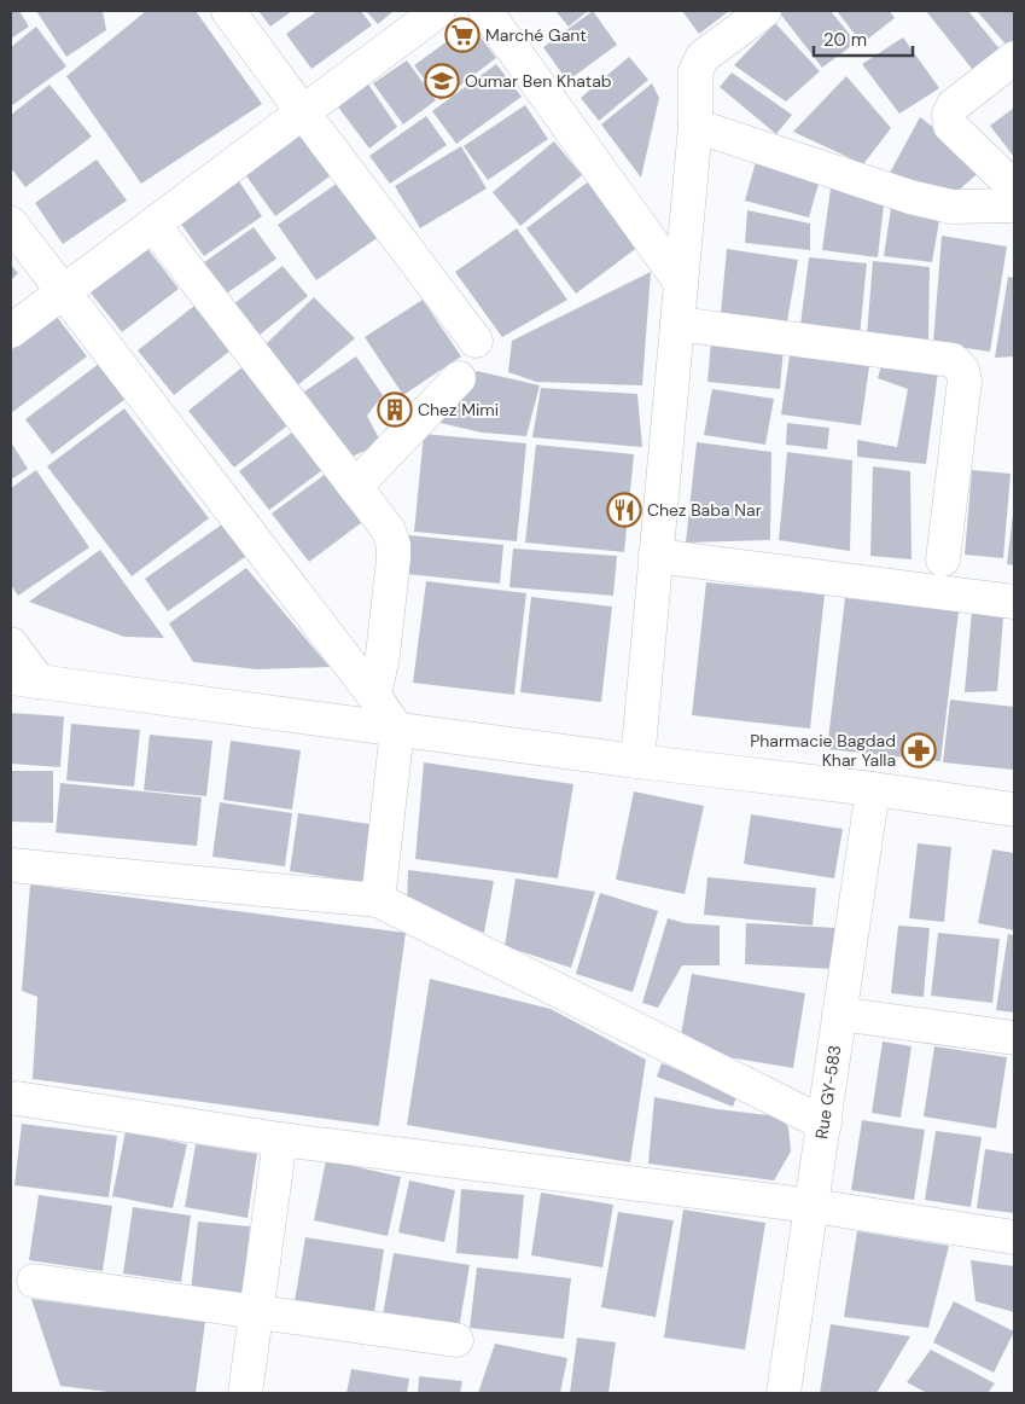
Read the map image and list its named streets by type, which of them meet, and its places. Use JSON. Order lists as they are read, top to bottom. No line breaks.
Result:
{"streets":{"street":["Rue GY-583"]},"places":{"supermarket":["Marché Gant"],"school or university":["Oumar Ben Khatab"],"building":["Chez Mimi"],"restaurant":["Chez Baba Nar"],"pharmacy":["Pharmacie Bagdad Khar Yalla"]},"scale_bar":"20 m"}
